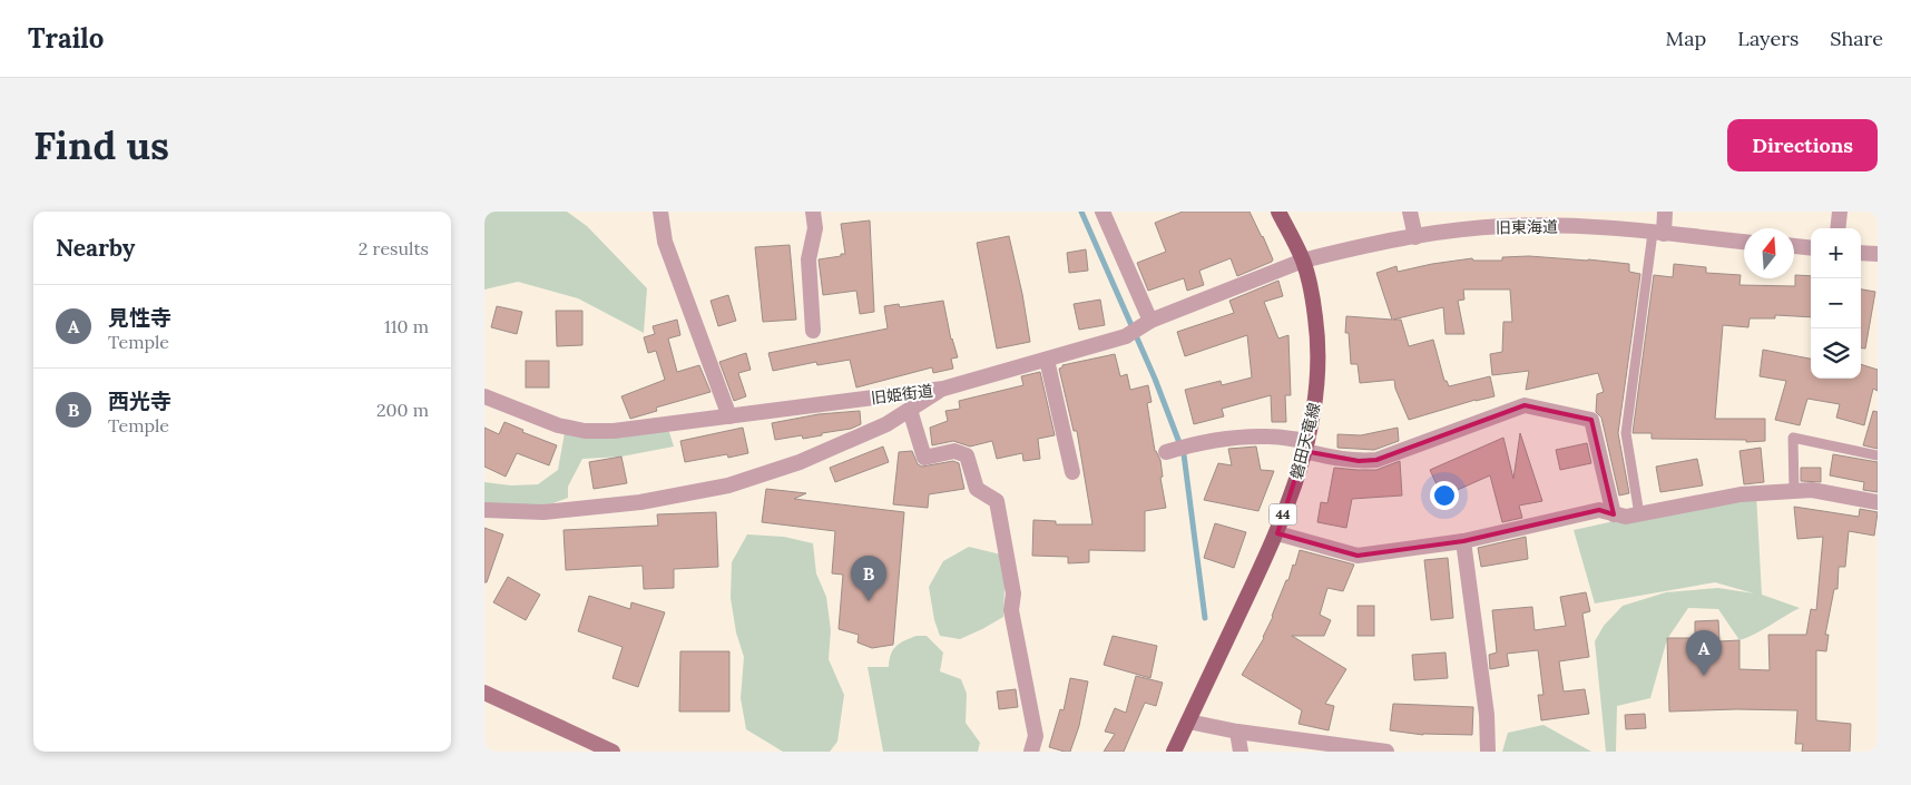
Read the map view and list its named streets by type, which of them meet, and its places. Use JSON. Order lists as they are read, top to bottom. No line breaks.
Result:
{"streets":{"main road":["磐田天竜線","44"],"street":["旧東海道","旧姫街道"]},"crossings":[["旧東海道","旧姫街道"],["旧東海道","磐田天竜線"],["旧姫街道","磐田天竜線"]],"north":"top","page":{"header":"Trailo","nav":["Map","Layers","Share"],"buttons":"Directions","title":"Find us","heading":["Nearby","2 results"],"map_buttons":["+","−"],"list":[{"mark":"A","name":"見性寺","note":"Temple","value":"110 m"},{"mark":"B","name":"西光寺","note":"Temple","value":"200 m"}],"pins":["B","A"]}}
